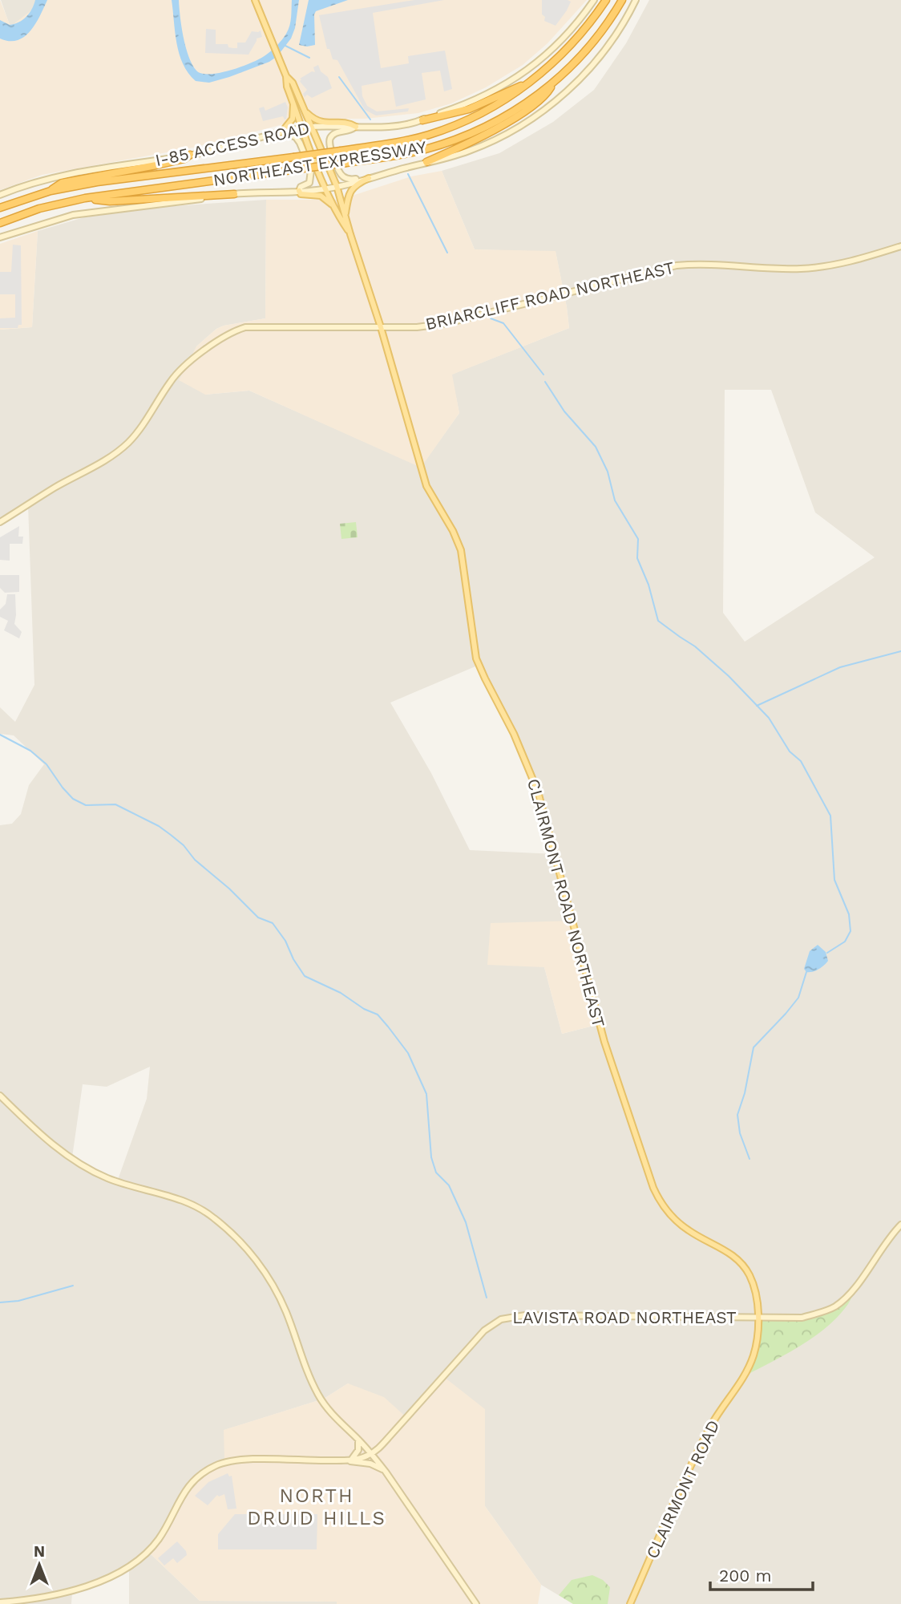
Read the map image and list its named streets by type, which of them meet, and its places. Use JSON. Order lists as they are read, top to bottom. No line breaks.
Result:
{"streets":{"highway":["NORTHEAST EXPRESSWAY"],"main road":["I-85 ACCESS ROAD","BRIARCLIFF ROAD NORTHEAST","CLAIRMONT ROAD NORTHEAST","LAVISTA ROAD NORTHEAST","CLAIRMONT ROAD"]},"crossings":[["I-85 ACCESS ROAD","CLAIRMONT ROAD NORTHEAST"],["BRIARCLIFF ROAD NORTHEAST","CLAIRMONT ROAD NORTHEAST"],["CLAIRMONT ROAD NORTHEAST","LAVISTA ROAD NORTHEAST"],["CLAIRMONT ROAD NORTHEAST","CLAIRMONT ROAD"]],"districts":["NORTH DRUID HILLS"],"scale_bar":"200 m","north":"top"}
